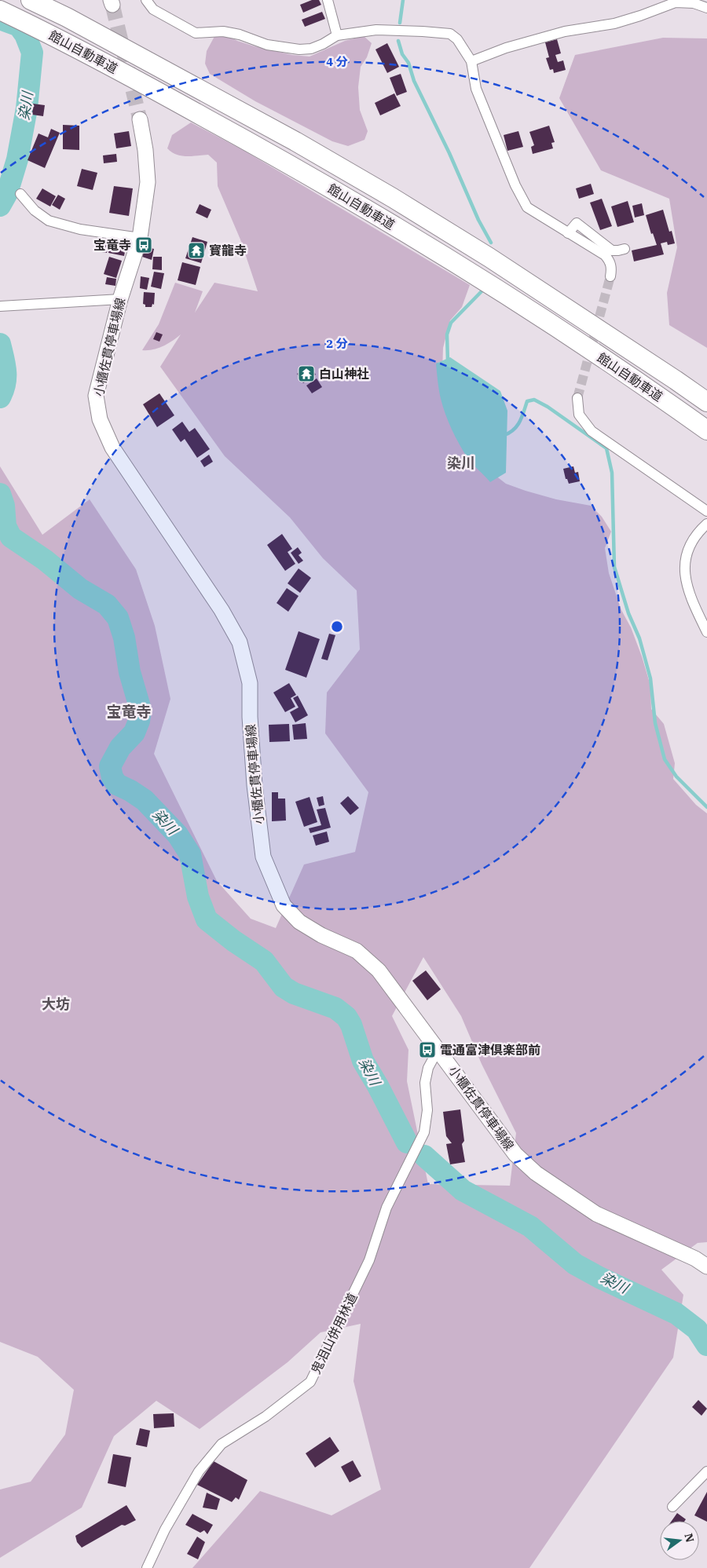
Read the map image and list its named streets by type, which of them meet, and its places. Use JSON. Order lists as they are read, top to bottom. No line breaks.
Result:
{"streets":{"highway":["館山自動車道"],"main road":["小櫃佐貫停車場線"],"street":["鬼泪山併用林道"]},"crossings":[["小櫃佐貫停車場線","鬼泪山併用林道"]],"districts":["染川","宝竜寺","大坊"],"water":["染川"],"places":{"bus stop":["宝竜寺","電通富津倶楽部前"],"temple":["寳龍寺","白山神社"]},"north":"right","rings":["4 分","2 分"]}
